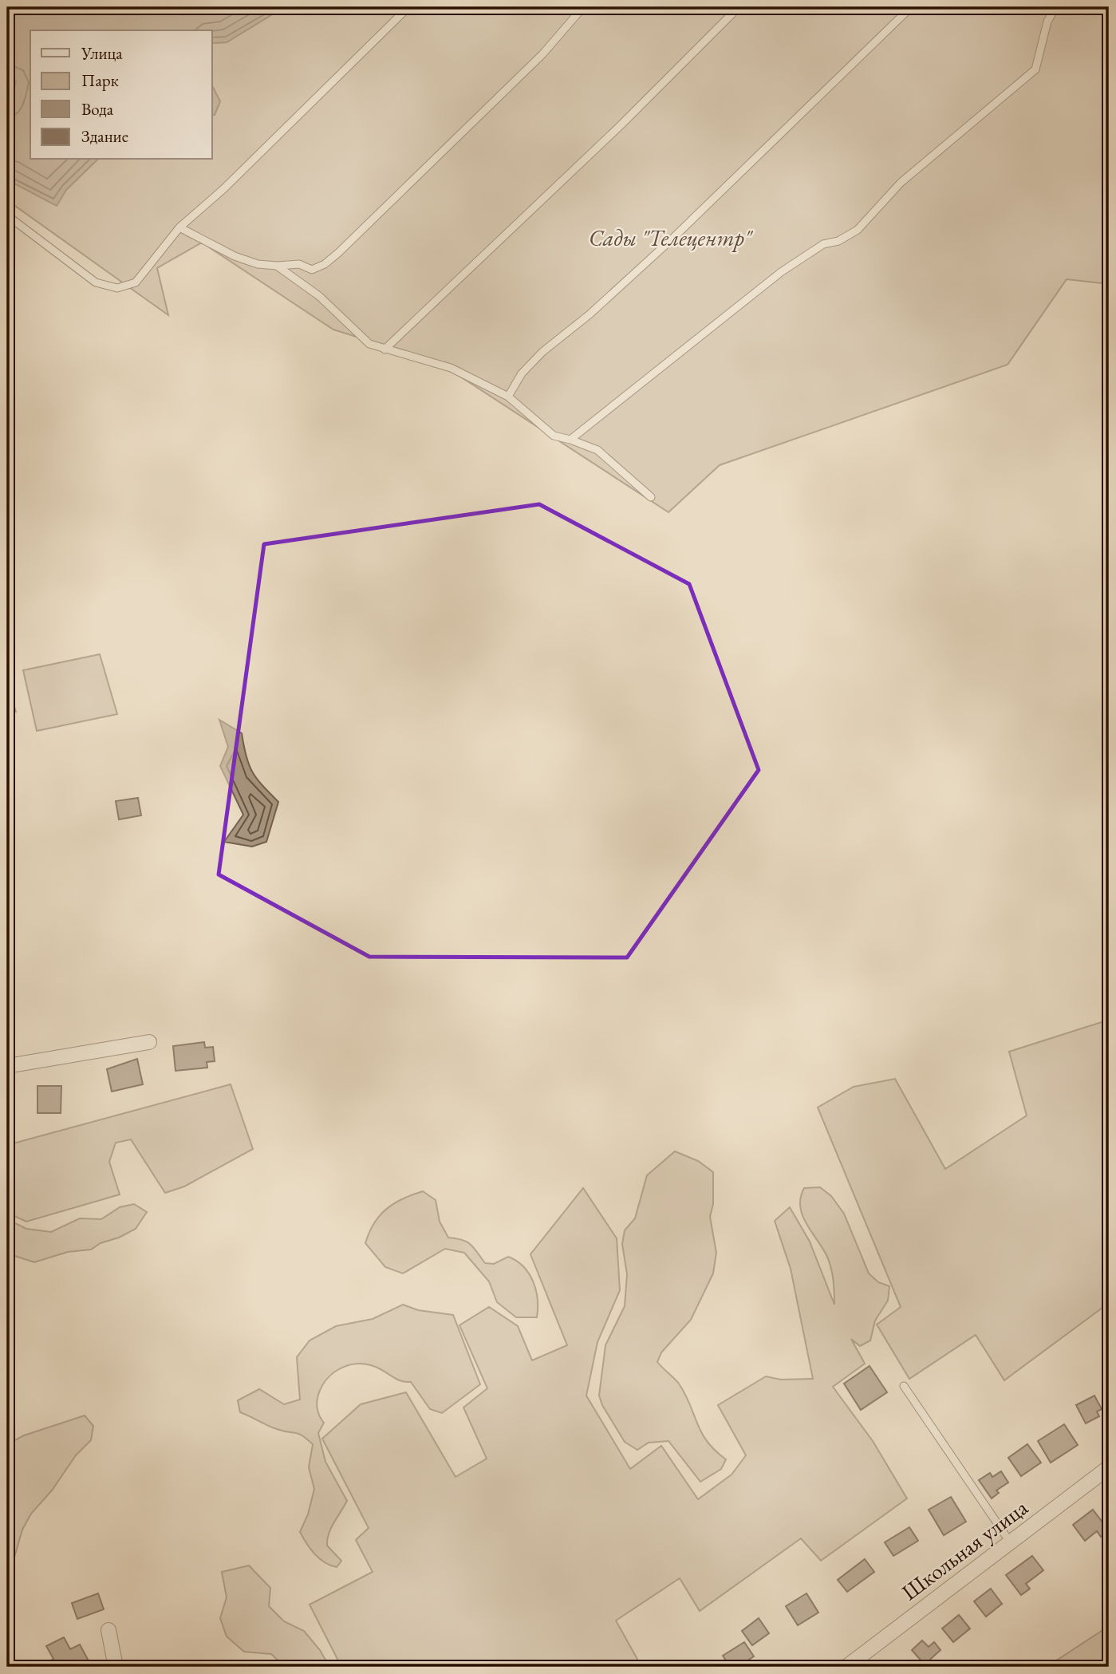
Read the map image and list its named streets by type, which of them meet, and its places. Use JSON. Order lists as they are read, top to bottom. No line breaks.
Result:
{"streets":{"street":["Школьная улица"]},"parks":["Сады \"Телецентр\""],"legend":["Улица","Парк","Вода","Здание"]}
